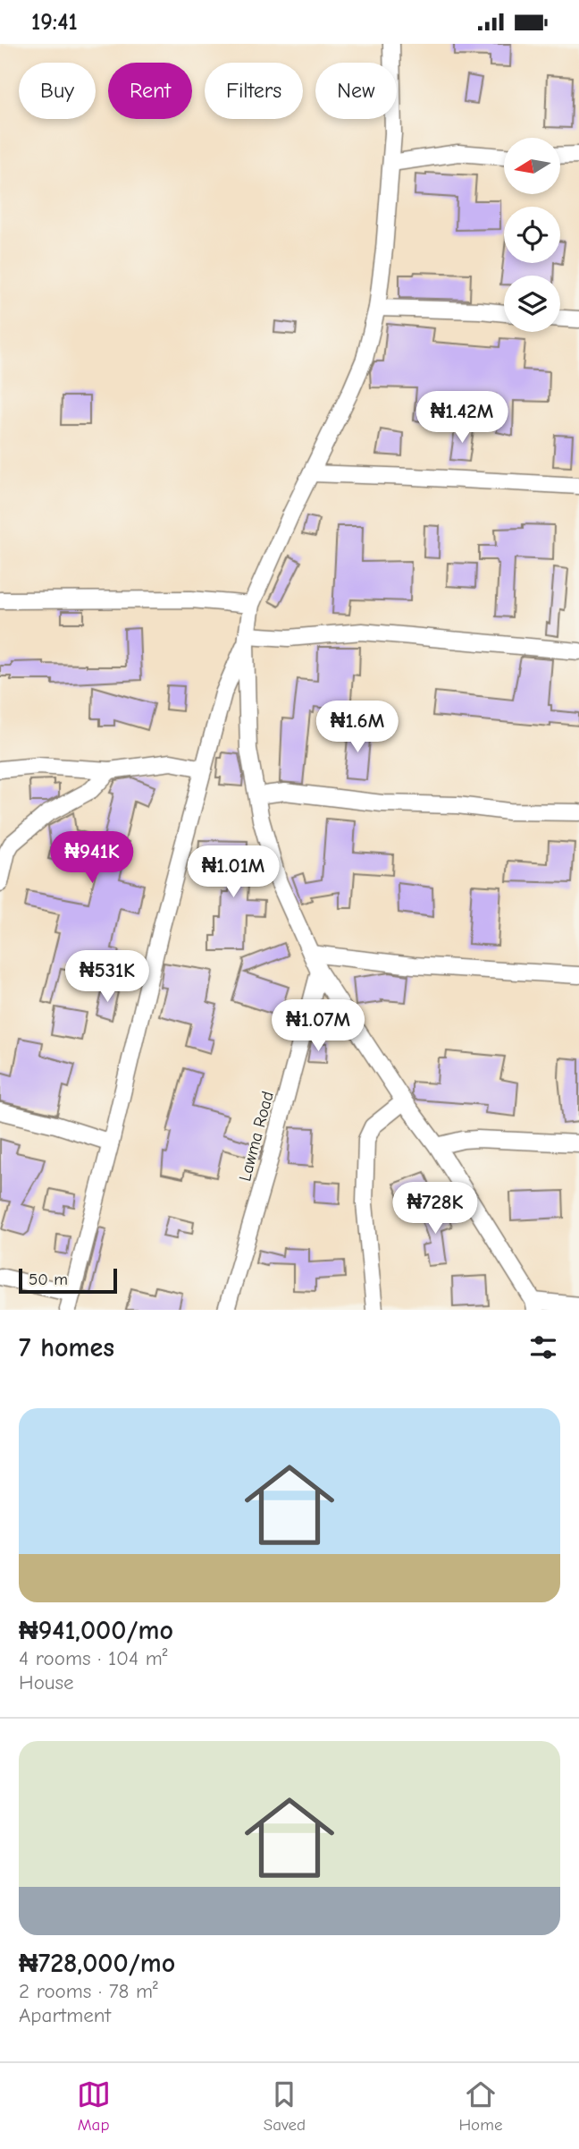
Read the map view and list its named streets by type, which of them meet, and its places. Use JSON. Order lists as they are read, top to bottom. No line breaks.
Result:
{"streets":{"street":["Lawma Road"]},"scale_bar":"50 m","north":"left","page":{"status":"19:41","chip":["Buy","Rent","Filters","New"],"price":["₦1.42M","₦1.6M","₦941K","₦1.01M","₦531K","₦1.07M","₦728K"],"scale":"50 m","heading":"7 homes","list":[{"name":"₦941,000/mo","note":"4 rooms · 104 m² · House"},{"name":"₦728,000/mo","note":"2 rooms · 78 m² · Apartment"}],"tabs":["Map","Saved","Home"]}}
